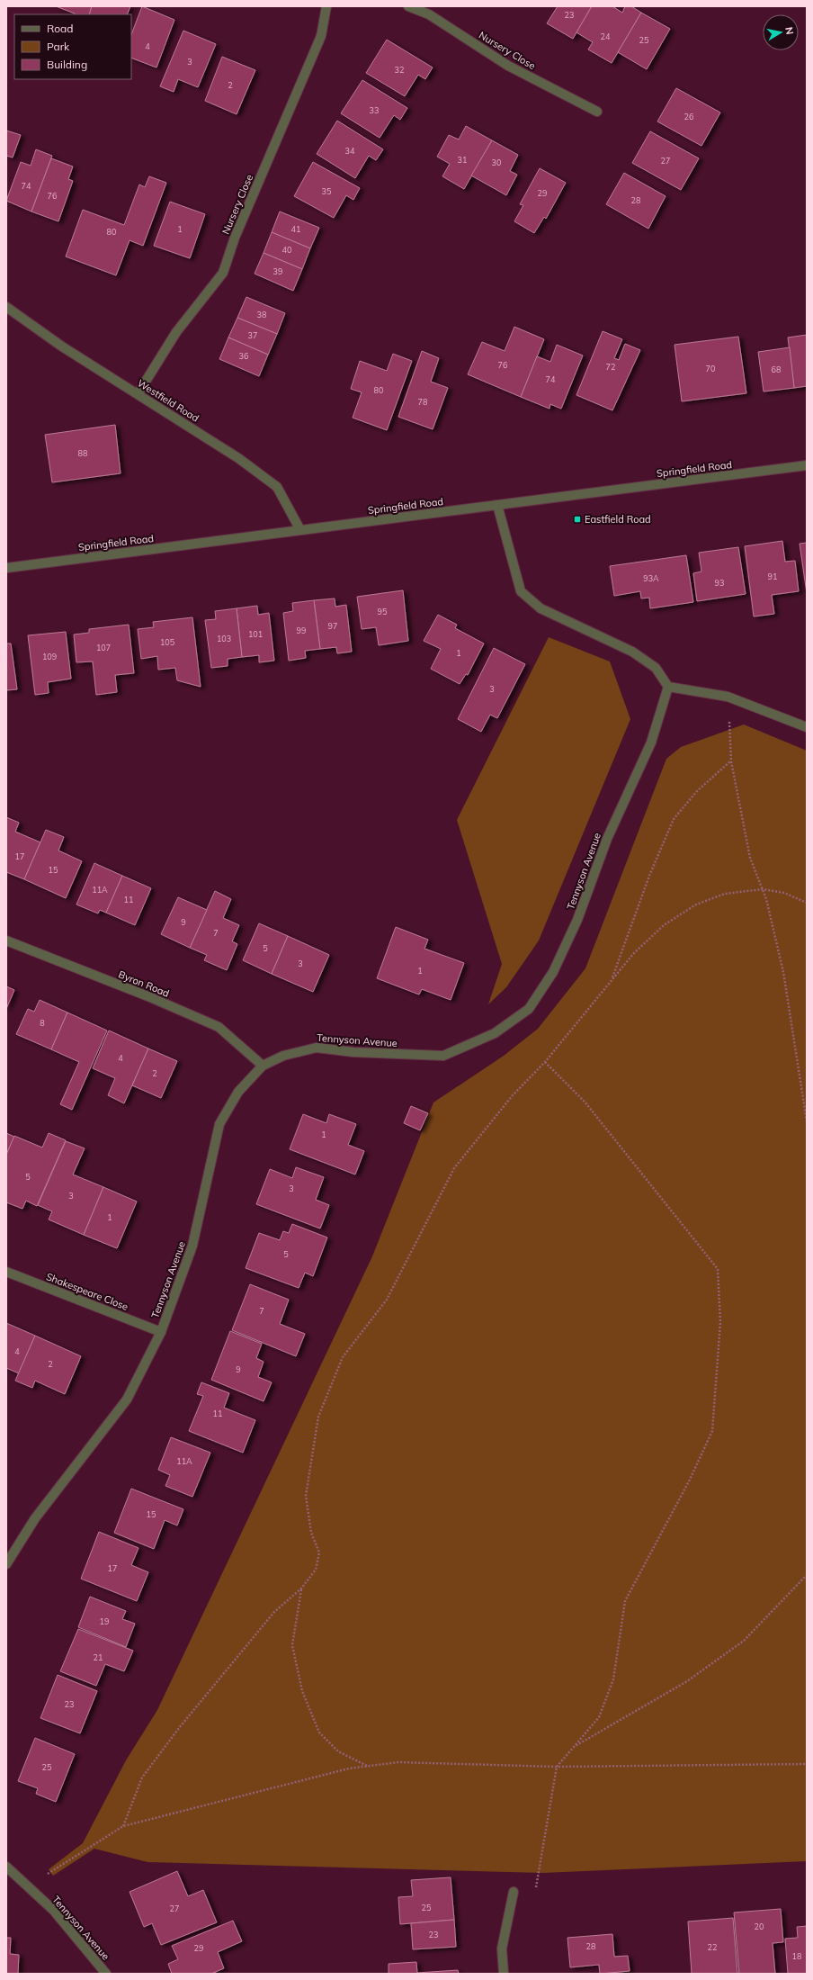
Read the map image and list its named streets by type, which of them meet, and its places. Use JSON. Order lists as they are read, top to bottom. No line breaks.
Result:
{"streets":{"street":["Nursery Close","Westfield Road","Springfield Road","Tennyson Avenue","Byron Road","Shakespeare Close"]},"crossings":[["Nursery Close","Westfield Road"],["Westfield Road","Springfield Road"],["Tennyson Avenue","Byron Road"],["Tennyson Avenue","Shakespeare Close"]],"places":{"transit":["Eastfield Road"]},"house_numbers":["23","24","25","4","3","32","2","33","26","34","31","27","30","74","35","29","76","28","1","41","80","40","39","38","37","36","76","72","70","68","74","80","78","88","91","93A","93","95","97","99","101","103","105","107","1","109","3","17","15","11A","11","9","7","5","3","1","8","4","2","1","5","3","3","1","5","7","4","2","9","11","11A","15","17","19","21","23","25","25","27","20","23","28","22","29","18"],"legend":["Road","Park","Building"],"north":"right"}
